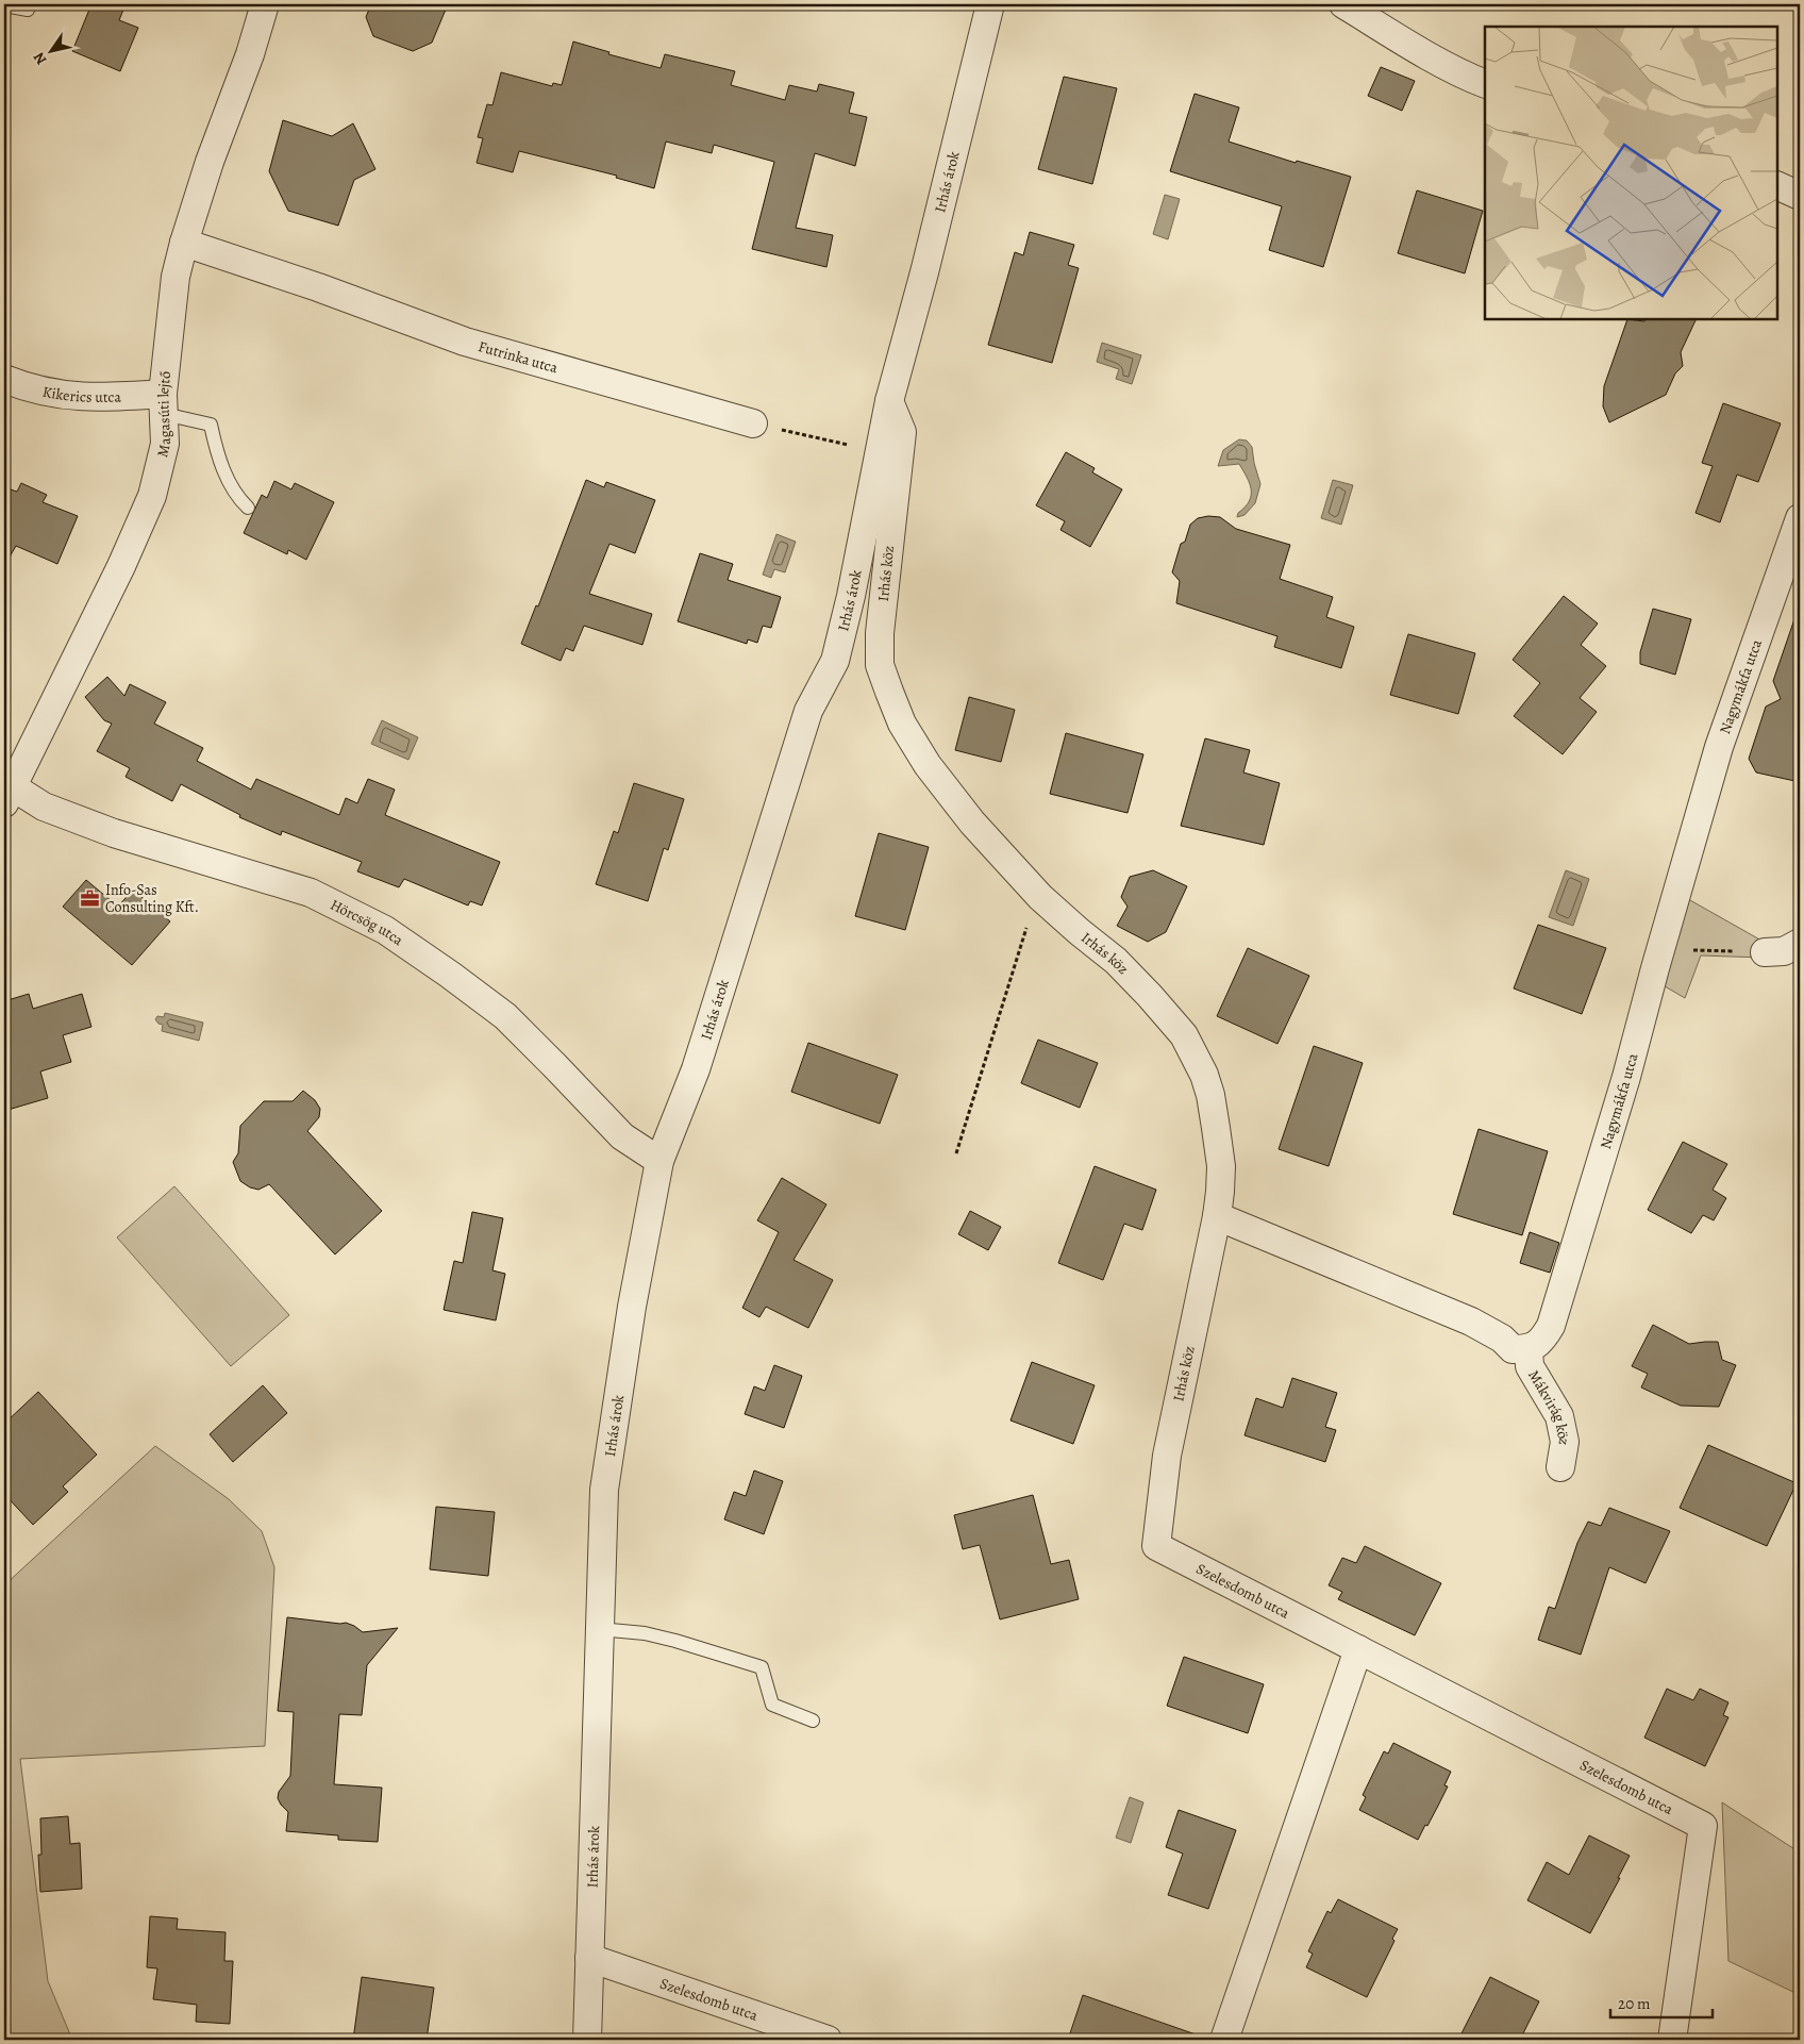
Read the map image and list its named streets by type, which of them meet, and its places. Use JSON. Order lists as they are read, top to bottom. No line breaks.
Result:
{"streets":{"street":["Irhás árok","Futrinka utca","Kikerics utca","Magasúti lejtő","Irhás köz","Nagymákfa utca","Hörcsög utca","Mákvirág köz","Szelesdomb utca"]},"crossings":[["Irhás árok","Irhás köz"],["Irhás árok","Hörcsög utca"],["Irhás árok","Szelesdomb utca"],["Futrinka utca","Magasúti lejtő"],["Kikerics utca","Magasúti lejtő"],["Magasúti lejtő","Hörcsög utca"],["Irhás köz","Szelesdomb utca"],["Nagymákfa utca","Mákvirág köz"]],"places":{"office":["Info-Sas Consulting Kft."]},"scale_bar":"20 m","north":"bottom left"}
